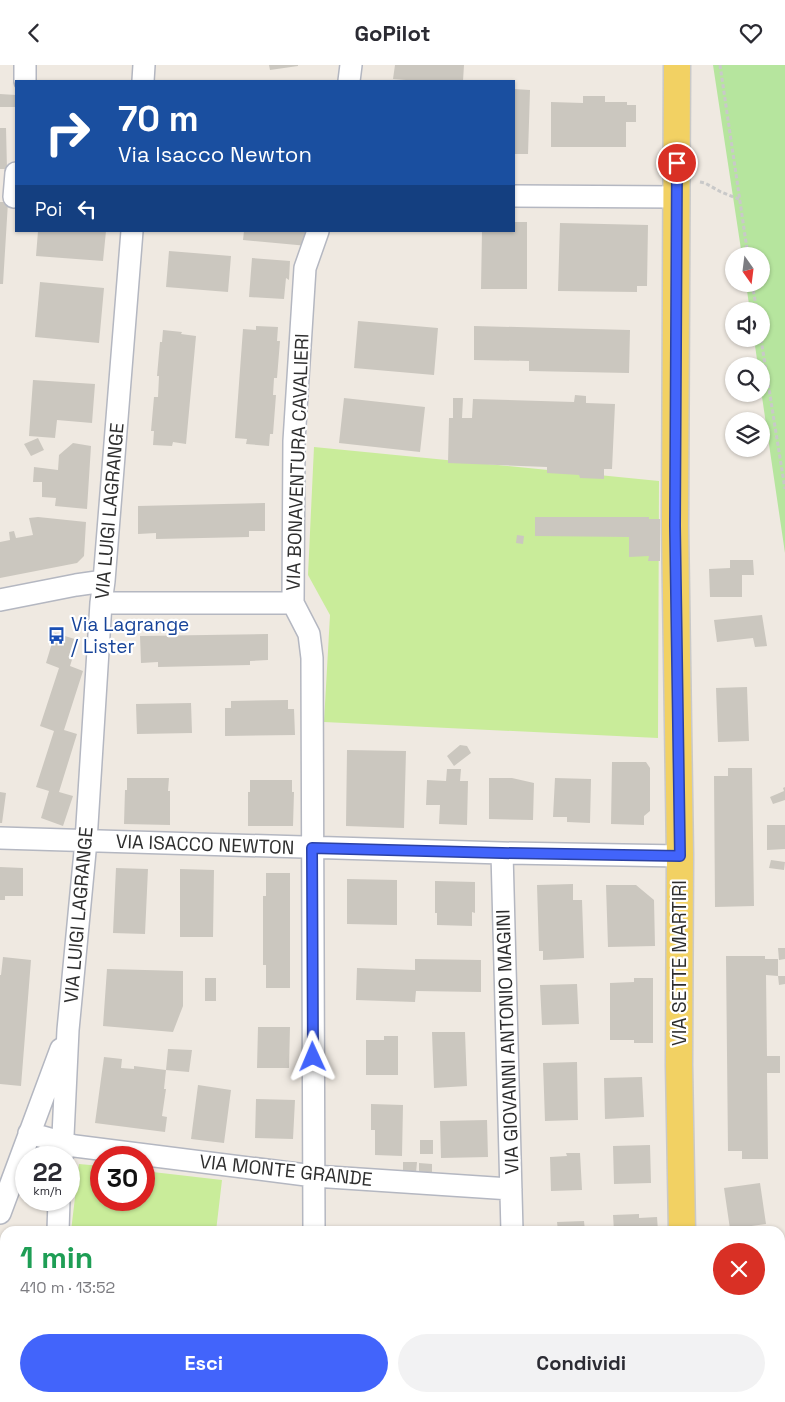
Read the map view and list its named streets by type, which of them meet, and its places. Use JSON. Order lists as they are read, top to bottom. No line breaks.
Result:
{"streets":{"main road":["VIA SETTE MARTIRI"],"street":["VIA BONAVENTURA CAVALIERI","VIA LUIGI LAGRANGE","VIA ISACCO NEWTON","VIA GIOVANNI ANTONIO MAGINI","VIA MONTE GRANDE"]},"crossings":[["VIA BONAVENTURA CAVALIERI","VIA ISACCO NEWTON"],["VIA BONAVENTURA CAVALIERI","VIA MONTE GRANDE"],["VIA LUIGI LAGRANGE","VIA ISACCO NEWTON"],["VIA ISACCO NEWTON","VIA SETTE MARTIRI"],["VIA ISACCO NEWTON","VIA GIOVANNI ANTONIO MAGINI"],["VIA GIOVANNI ANTONIO MAGINI","VIA MONTE GRANDE"]],"places":{"bus stop":["Via Lagrange / Lister"]},"north":"bottom","page":{"header":"GoPilot","turn":["70 m","Via Isacco Newton"],"then":"Poi","speed":"22 km/h","limit":"30","heading":["1 min","410 m · 13:52"],"buttons":["Esci","Condividi"]}}
